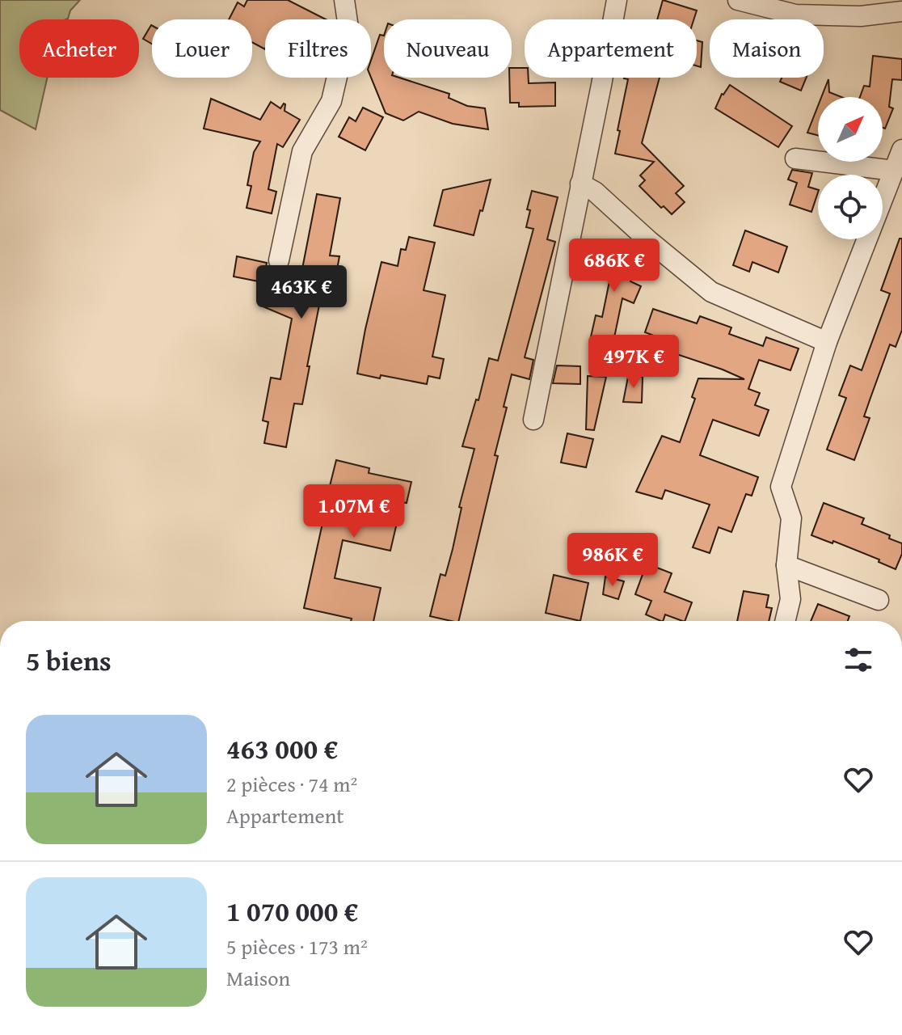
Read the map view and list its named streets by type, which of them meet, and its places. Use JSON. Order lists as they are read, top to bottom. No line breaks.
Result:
{"north":"top right","page":{"chip":["Acheter","Louer","Filtres","Nouveau","Appartement","Maison"],"price":["686K €","463K €","497K €","1.07M €","986K €"],"heading":"5 biens","list":[{"name":"463 000 €","note":"2 pièces · 74 m² · Appartement"},{"name":"1 070 000 €","note":"5 pièces · 173 m² · Maison"}]}}
